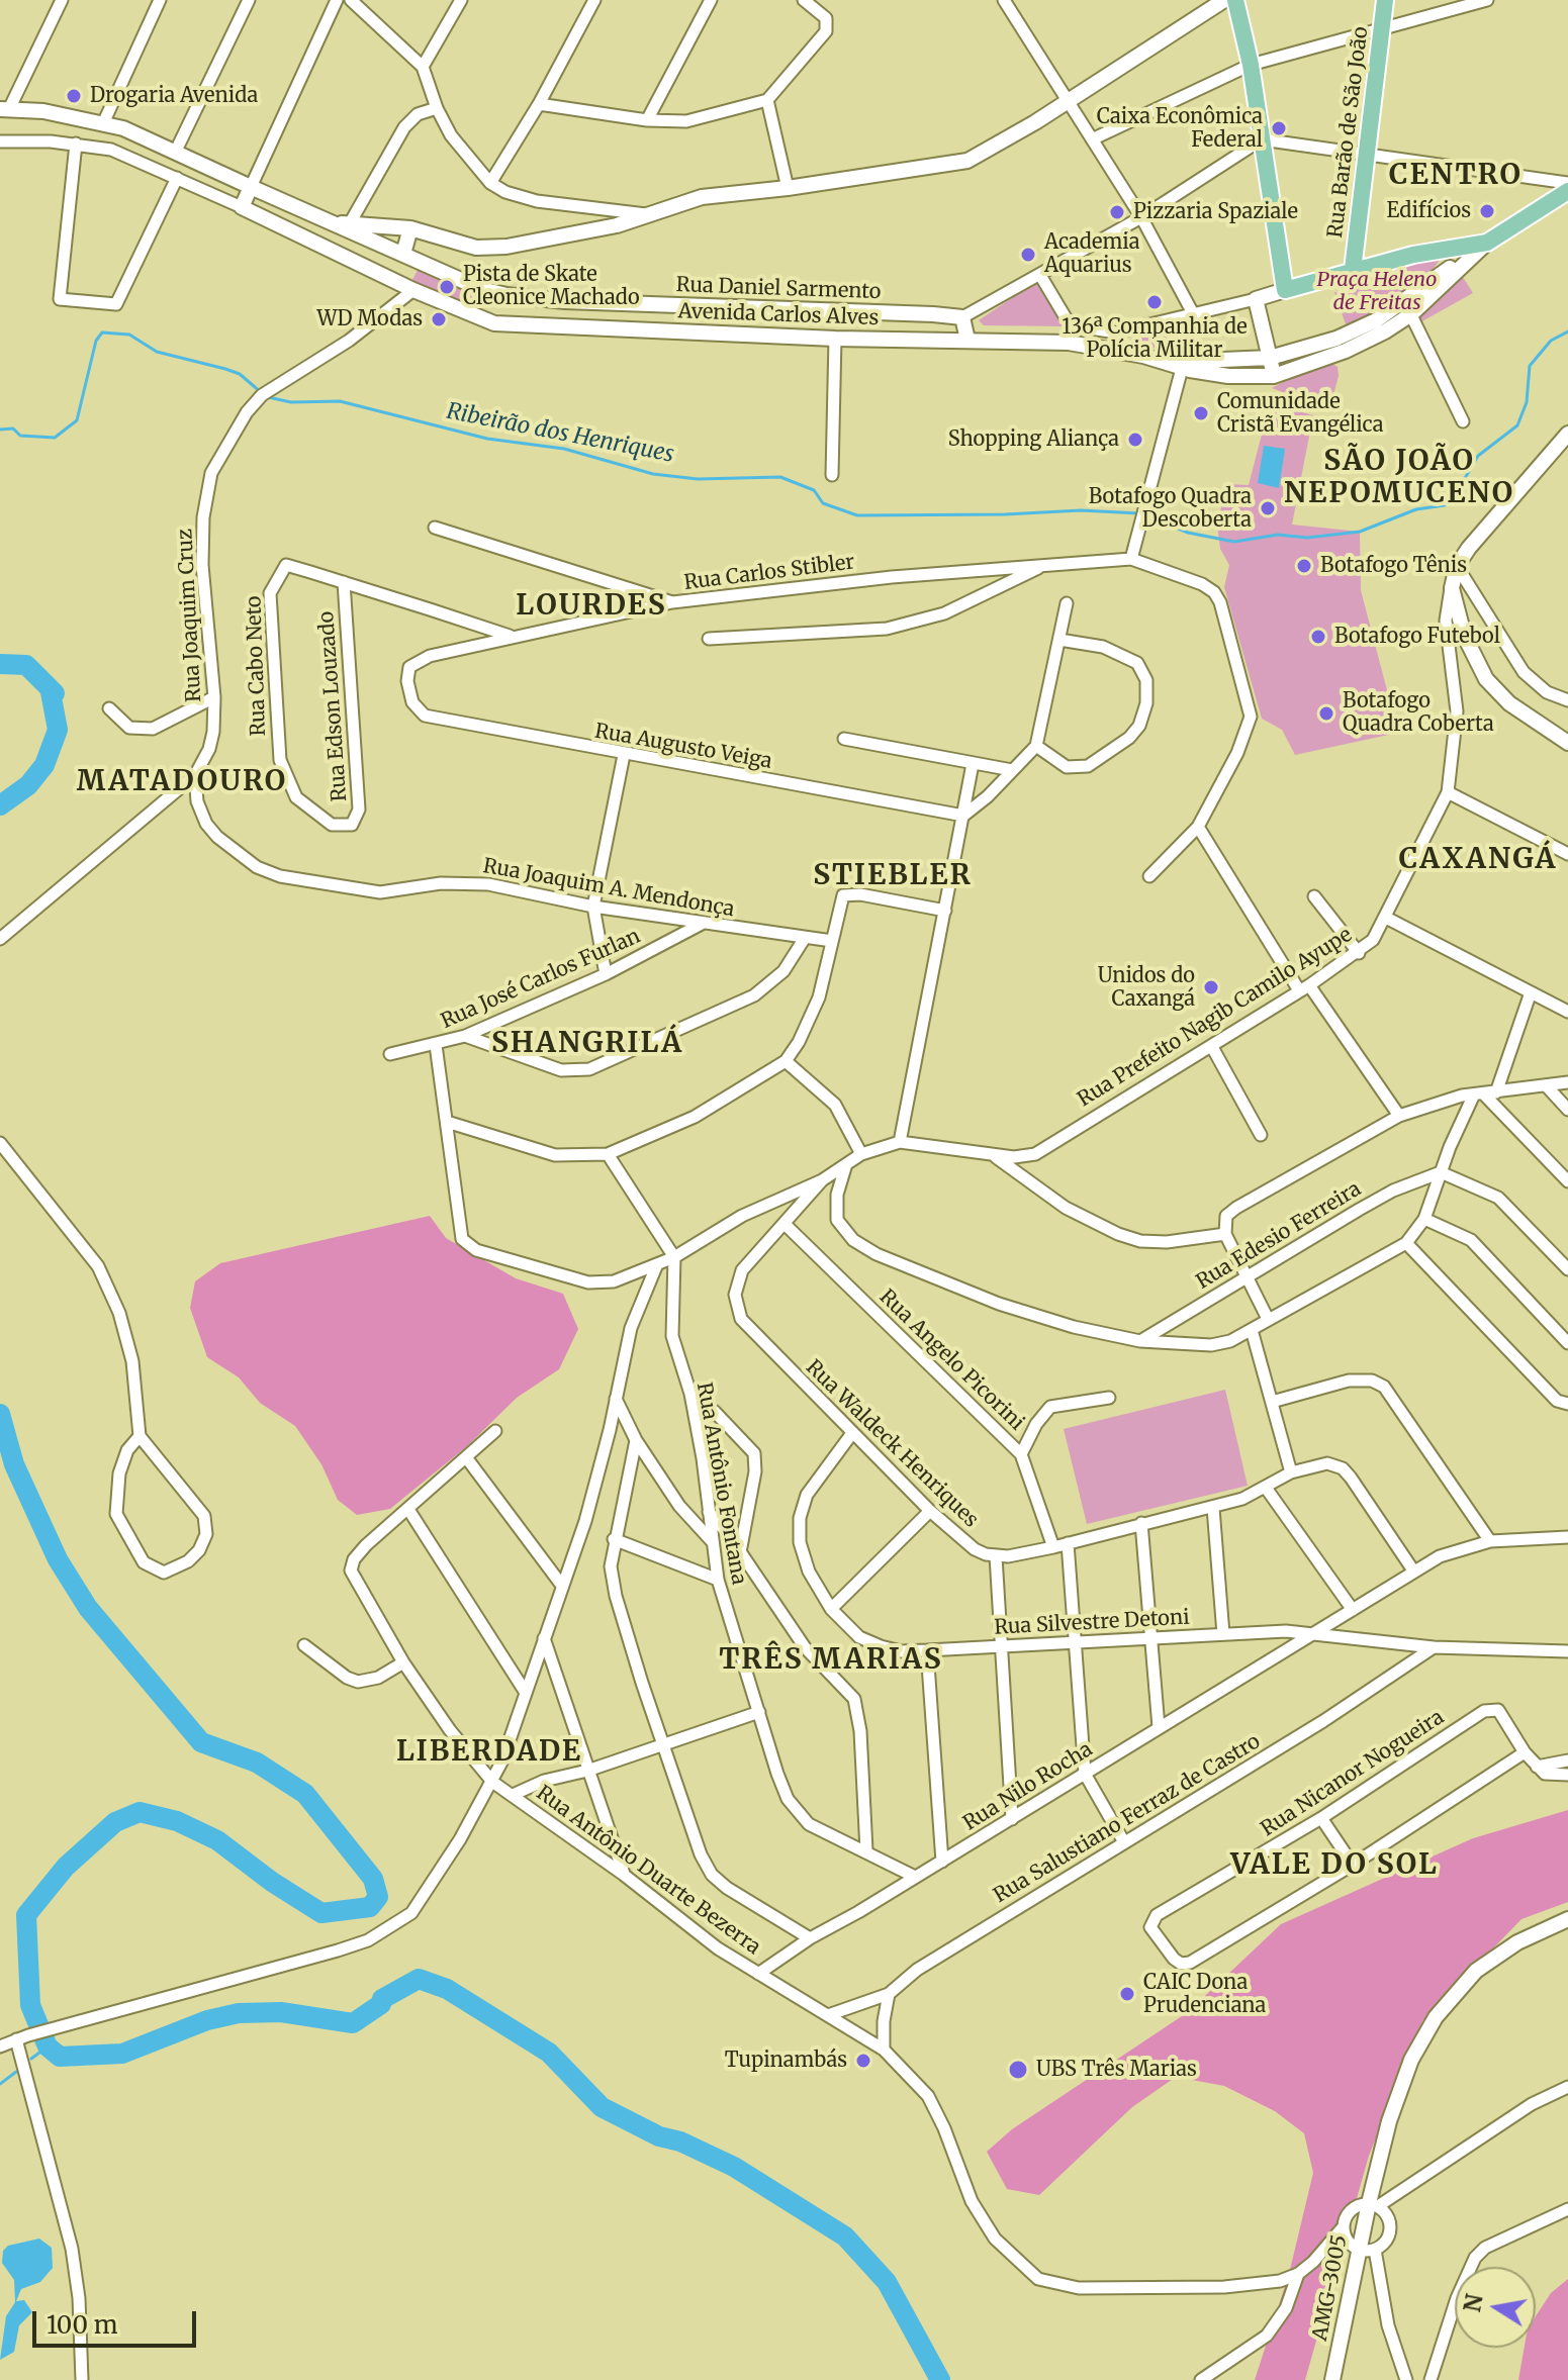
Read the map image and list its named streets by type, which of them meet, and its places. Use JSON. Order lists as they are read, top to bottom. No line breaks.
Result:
{"streets":{"main road":["Rua Barão de São João","Rua Daniel Sarmento","Avenida Carlos Alves","AMG-3005"],"street":["Rua Carlos Stibler","Rua Joaquim Cruz","Rua Cabo Neto","Rua Edson Louzado","Rua Augusto Veiga","Rua Joaquim A. Mendonça","Rua José Carlos Furlan","Rua Prefeito Nagib Camilo Ayupe","Rua Edesio Ferreira","Rua Angelo Picorini","Rua Waldeck Henriques","Rua Antônio Fontana","Rua Silvestre Detoni","Rua Nicanor Nogueira","Rua Nilo Rocha","Rua Salustiano Ferraz de Castro","Rua Antônio Duarte Bezerra"]},"crossings":[["Avenida Carlos Alves","Rua Joaquim Cruz"],["Rua Joaquim Cruz","Rua Joaquim A. Mendonça"],["Rua Cabo Neto","Rua Edson Louzado"],["Rua Joaquim A. Mendonça","Rua José Carlos Furlan"],["Rua Prefeito Nagib Camilo Ayupe","Rua Waldeck Henriques"],["Rua Angelo Picorini","Rua Waldeck Henriques"],["Rua Waldeck Henriques","Rua Silvestre Detoni"],["Rua Antônio Fontana","Rua Nilo Rocha"],["Rua Silvestre Detoni","Rua Nilo Rocha"],["Rua Silvestre Detoni","Rua Salustiano Ferraz de Castro"],["Rua Nilo Rocha","Rua Antônio Duarte Bezerra"]],"districts":["CENTRO","SÃO JOÃO NEPOMUCENO","LOURDES","MATADOURO","CAXANGÁ","STIEBLER","SHANGRILÁ","TRÊS MARIAS","LIBERDADE","VALE DO SOL"],"water":["Ribeirão dos Henriques"],"parks":["Praça Heleno de Freitas"],"places":["Drogaria Avenida","Caixa Econômica Federal","Edifícios","Pizzaria Spaziale","Academia Aquarius","Pista de Skate Cleonice Machado","136ª Companhia de Polícia Militar","WD Modas","Comunidade Cristã Evangélica","Shopping Aliança","Botafogo Quadra Descoberta","Botafogo Tênis","Botafogo Futebol","Botafogo Quadra Coberta","Unidos do Caxangá","CAIC Dona Prudenciana","Tupinambás","UBS Três Marias"],"scale_bar":"100 m","north":"left"}
